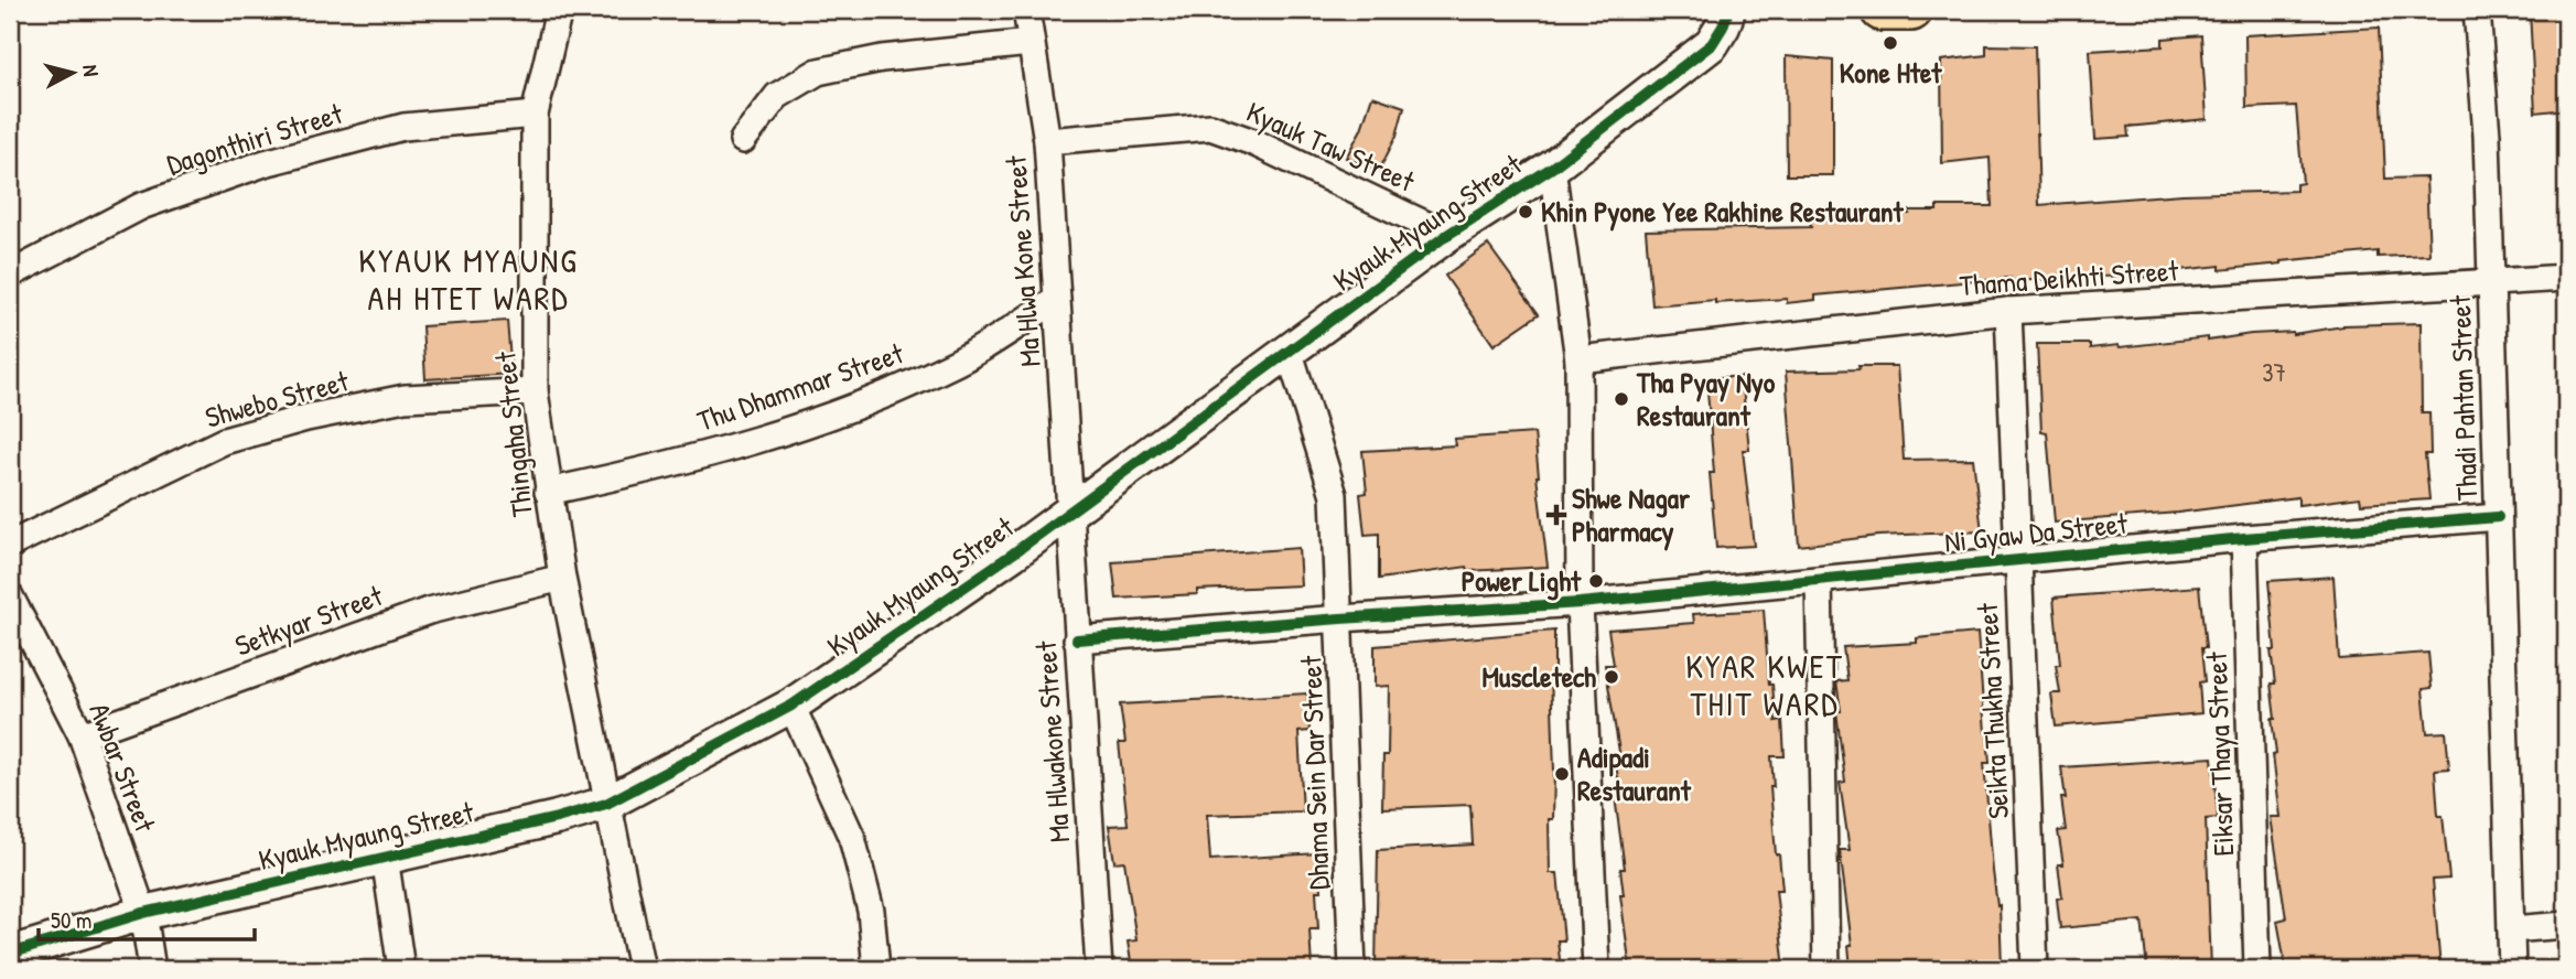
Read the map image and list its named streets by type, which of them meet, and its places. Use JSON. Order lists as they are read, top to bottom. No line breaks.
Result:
{"streets":{"street":["Dagonthiri Street","Kyauk Taw Street","Kyauk Myaung Street","Ma Hlwa Kone Street","Thama Deikhti Street","Thu Dhammar Street","Thadi Pahtan Street","Shwebo Street","Thingaha Street","Ni Gyaw Da Street","Setkyar Street","Seikta Thukha Street","Ma Hlwakone Street","Eiksar Thaya Street","Awbar Street","Dhama Sein Dar Street"]},"crossings":[["Dagonthiri Street","Thingaha Street"],["Kyauk Taw Street","Kyauk Myaung Street"],["Kyauk Taw Street","Ma Hlwa Kone Street"],["Kyauk Myaung Street","Ma Hlwa Kone Street"],["Kyauk Myaung Street","Thingaha Street"],["Kyauk Myaung Street","Ma Hlwakone Street"],["Kyauk Myaung Street","Awbar Street"],["Kyauk Myaung Street","Dhama Sein Dar Street"],["Ma Hlwa Kone Street","Thu Dhammar Street"],["Ma Hlwa Kone Street","Ma Hlwakone Street"],["Thama Deikhti Street","Thadi Pahtan Street"],["Thama Deikhti Street","Seikta Thukha Street"],["Thu Dhammar Street","Thingaha Street"],["Thadi Pahtan Street","Ni Gyaw Da Street"],["Shwebo Street","Thingaha Street"],["Thingaha Street","Setkyar Street"],["Ni Gyaw Da Street","Seikta Thukha Street"],["Ni Gyaw Da Street","Ma Hlwakone Street"],["Ni Gyaw Da Street","Eiksar Thaya Street"],["Ni Gyaw Da Street","Dhama Sein Dar Street"],["Setkyar Street","Awbar Street"]],"districts":["KYAUK MYAUNG AH HTET WARD","KYAR KWET THIT WARD"],"places":{"other":["Kone Htet","Khin Pyone Yee Rakhine Restaurant","Tha Pyay Nyo Restaurant","Power Light","Muscletech","Adipadi Restaurant"],"health":["Shwe Nagar Pharmacy"]},"house_numbers":["37"],"scale_bar":"50 m","north":"right"}
